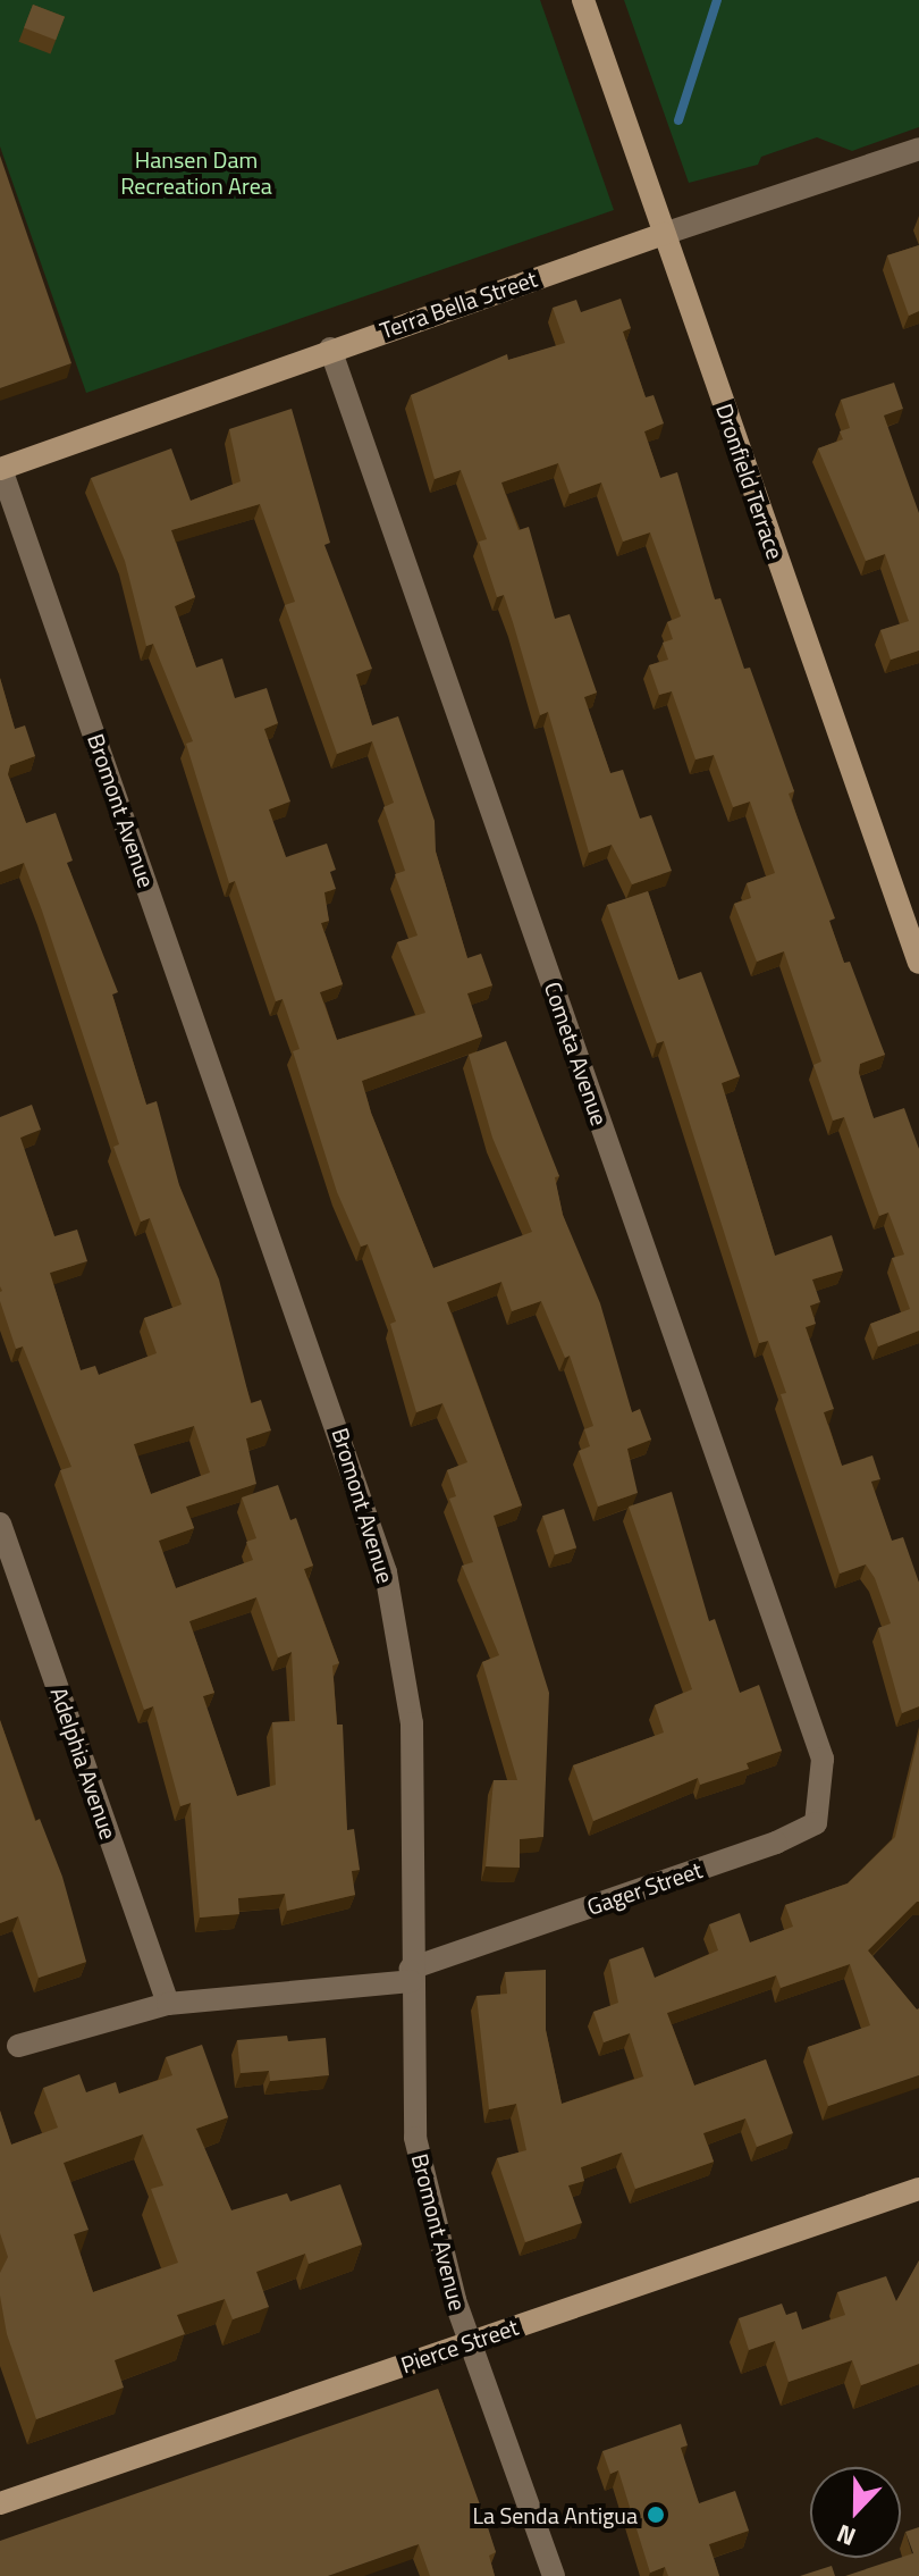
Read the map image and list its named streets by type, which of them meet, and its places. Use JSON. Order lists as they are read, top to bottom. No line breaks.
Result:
{"streets":{"street":["Terra Bella Street","Dronfield Terrace","Bromont Avenue","Cometa Avenue","Adelphia Avenue","Gager Street","Pierce Street"]},"crossings":[["Terra Bella Street","Dronfield Terrace"],["Terra Bella Street","Bromont Avenue"],["Terra Bella Street","Cometa Avenue"],["Bromont Avenue","Gager Street"],["Bromont Avenue","Pierce Street"],["Cometa Avenue","Gager Street"],["Adelphia Avenue","Gager Street"]],"parks":["Hansen Dam Recreation Area"],"places":["La Senda Antigua"],"north":"bottom"}
